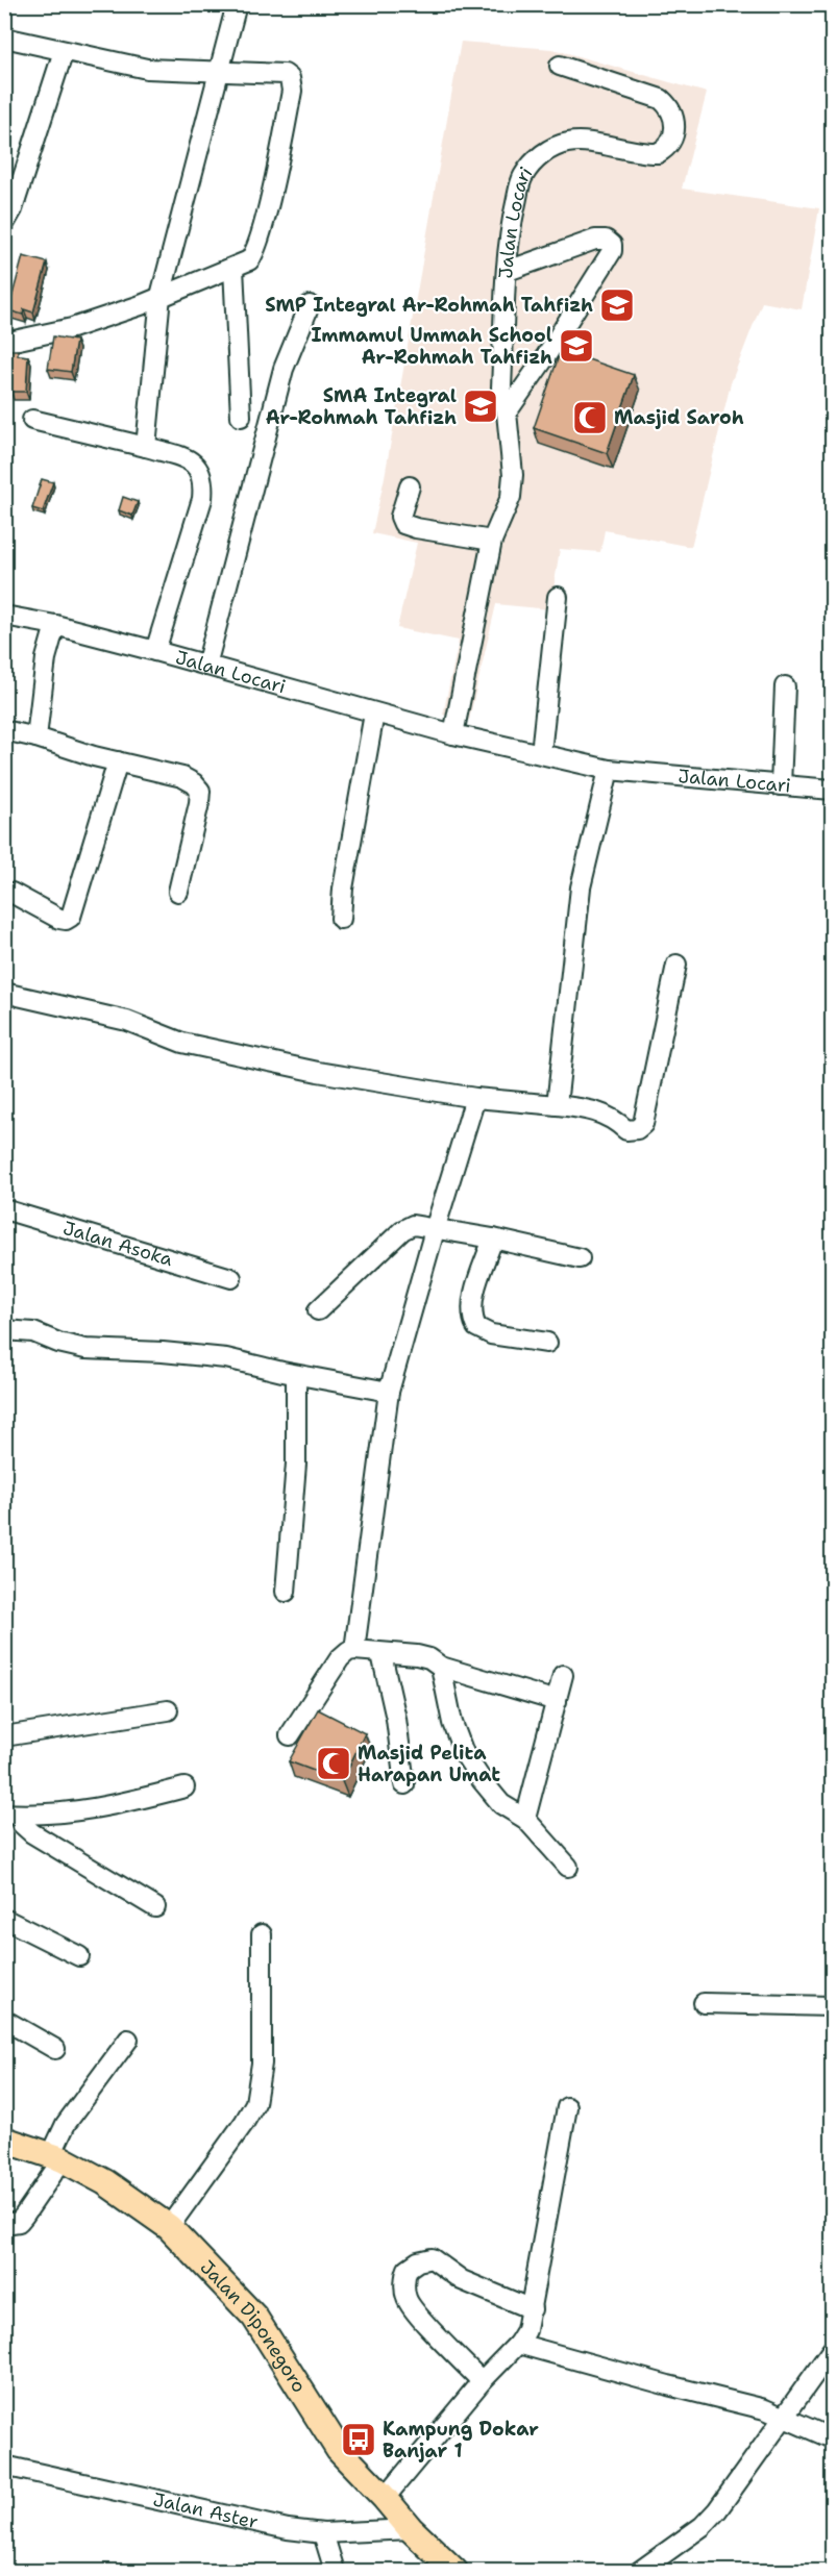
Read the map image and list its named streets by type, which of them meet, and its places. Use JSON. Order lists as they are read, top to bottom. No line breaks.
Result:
{"streets":{"main road":["Jalan Diponegoro"],"street":["Jalan Locari","Jalan Asoka","Jalan Aster"]},"crossings":[["Jalan Diponegoro","Jalan Aster"]],"places":{"school or university":["SMP Integral Ar-Rohmah Tahfizh","Immamul Ummah School Ar-Rohmah Tahfizh","SMA Integral Ar-Rohmah Tahfizh"],"mosque":["Masjid Saroh","Masjid Pelita Harapan Umat"],"bus stop":["Kampung Dokar Banjar 1"]}}
